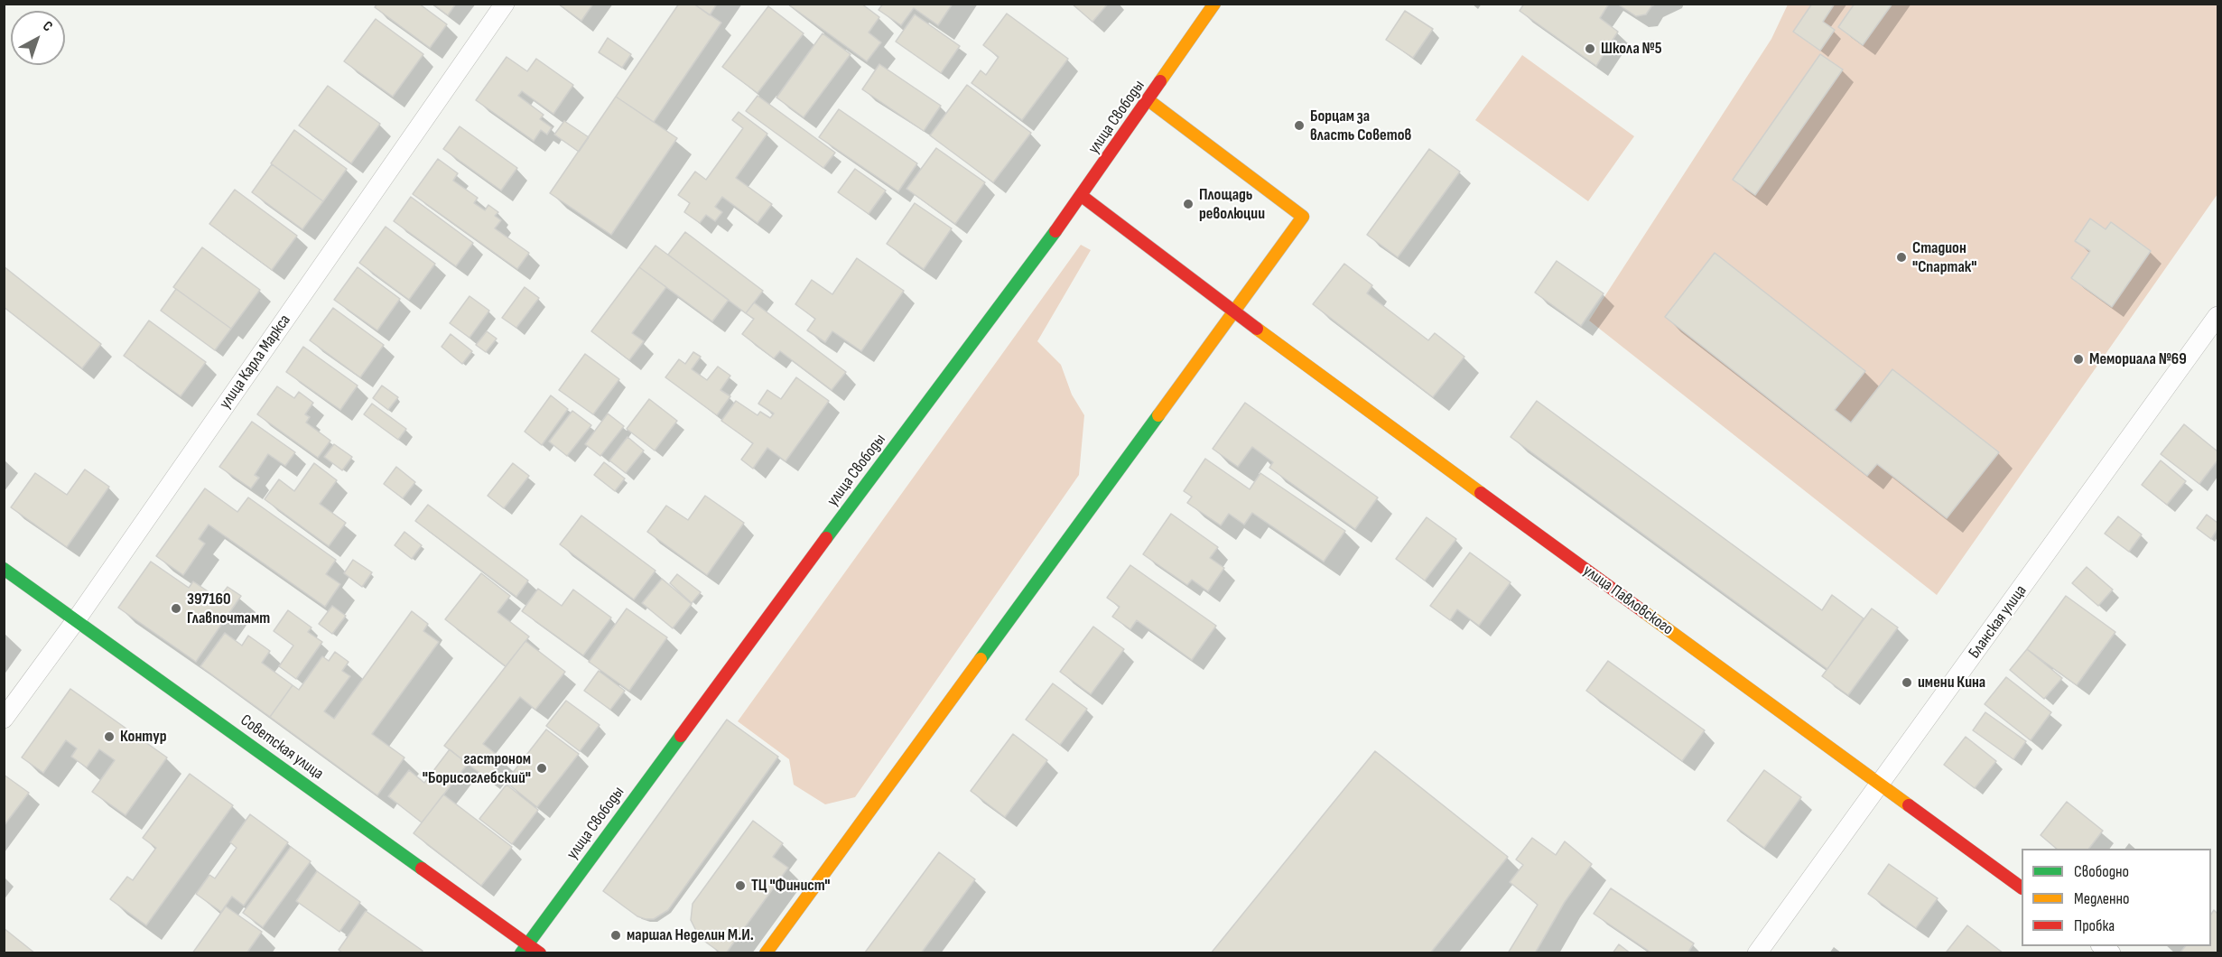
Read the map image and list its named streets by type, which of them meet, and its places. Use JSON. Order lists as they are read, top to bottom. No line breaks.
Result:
{"streets":{"main road":["улица Свободы","улица Павловского","Советская улица"],"street":["улица Карла Маркса","Бланская улица"]},"crossings":[["улица Свободы","улица Павловского"],["улица Свободы","Советская улица"],["улица Карла Маркса","Советская улица"],["улица Павловского","Бланская улица"]],"places":["Школа №5","Борцам за власть Советов","Площадь революции","Стадион \"Спартак\"","Мемориала №69","397160 Главпочтамт","имени Кина","Контур","гастроном \"Борисоглебский\"","ТЦ \"Финист\"","маршал Неделин М.И."],"legend":["Свободно","Медленно","Пробка"],"north":"top right"}
